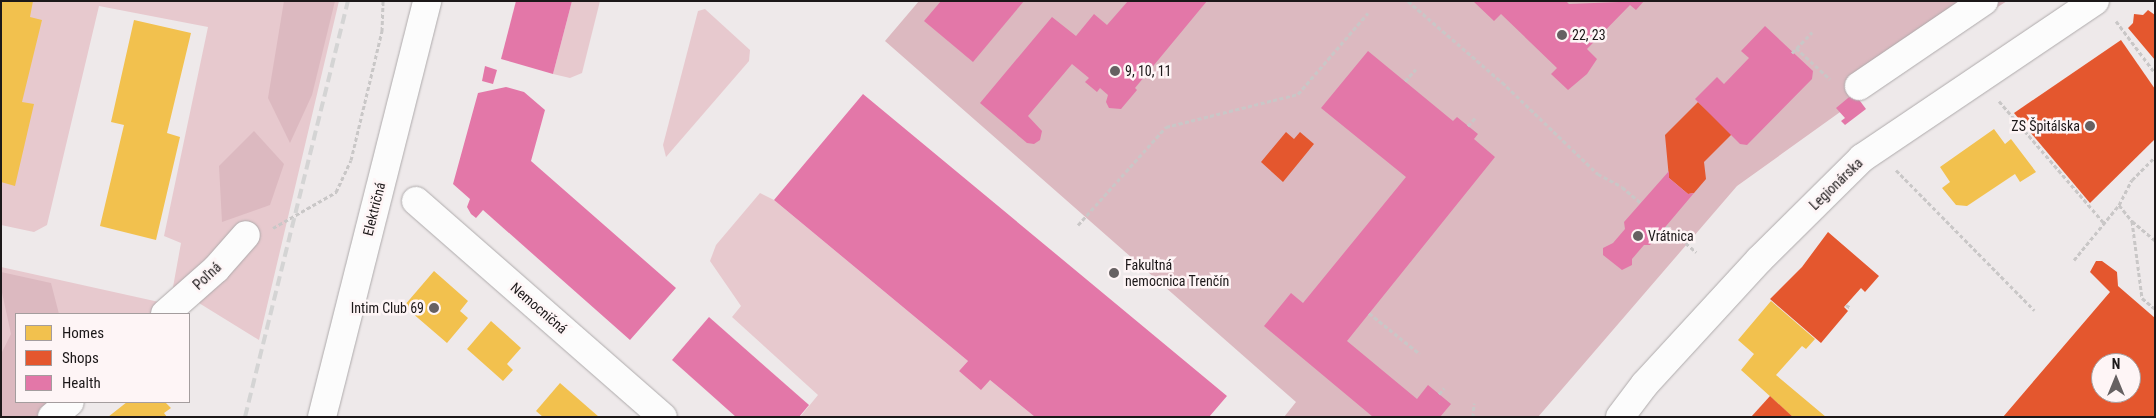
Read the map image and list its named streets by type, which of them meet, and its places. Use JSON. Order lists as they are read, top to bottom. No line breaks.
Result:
{"streets":{"street":["Legionárska","Električná","Poľná","Nemocničná"]},"places":["22, 23","9, 10, 11","ZS Špitálska","Vrátnica","Fakultná nemocnica Trenčín","Intim Club 69"],"legend":["Homes","Shops","Health"],"north":"top"}
